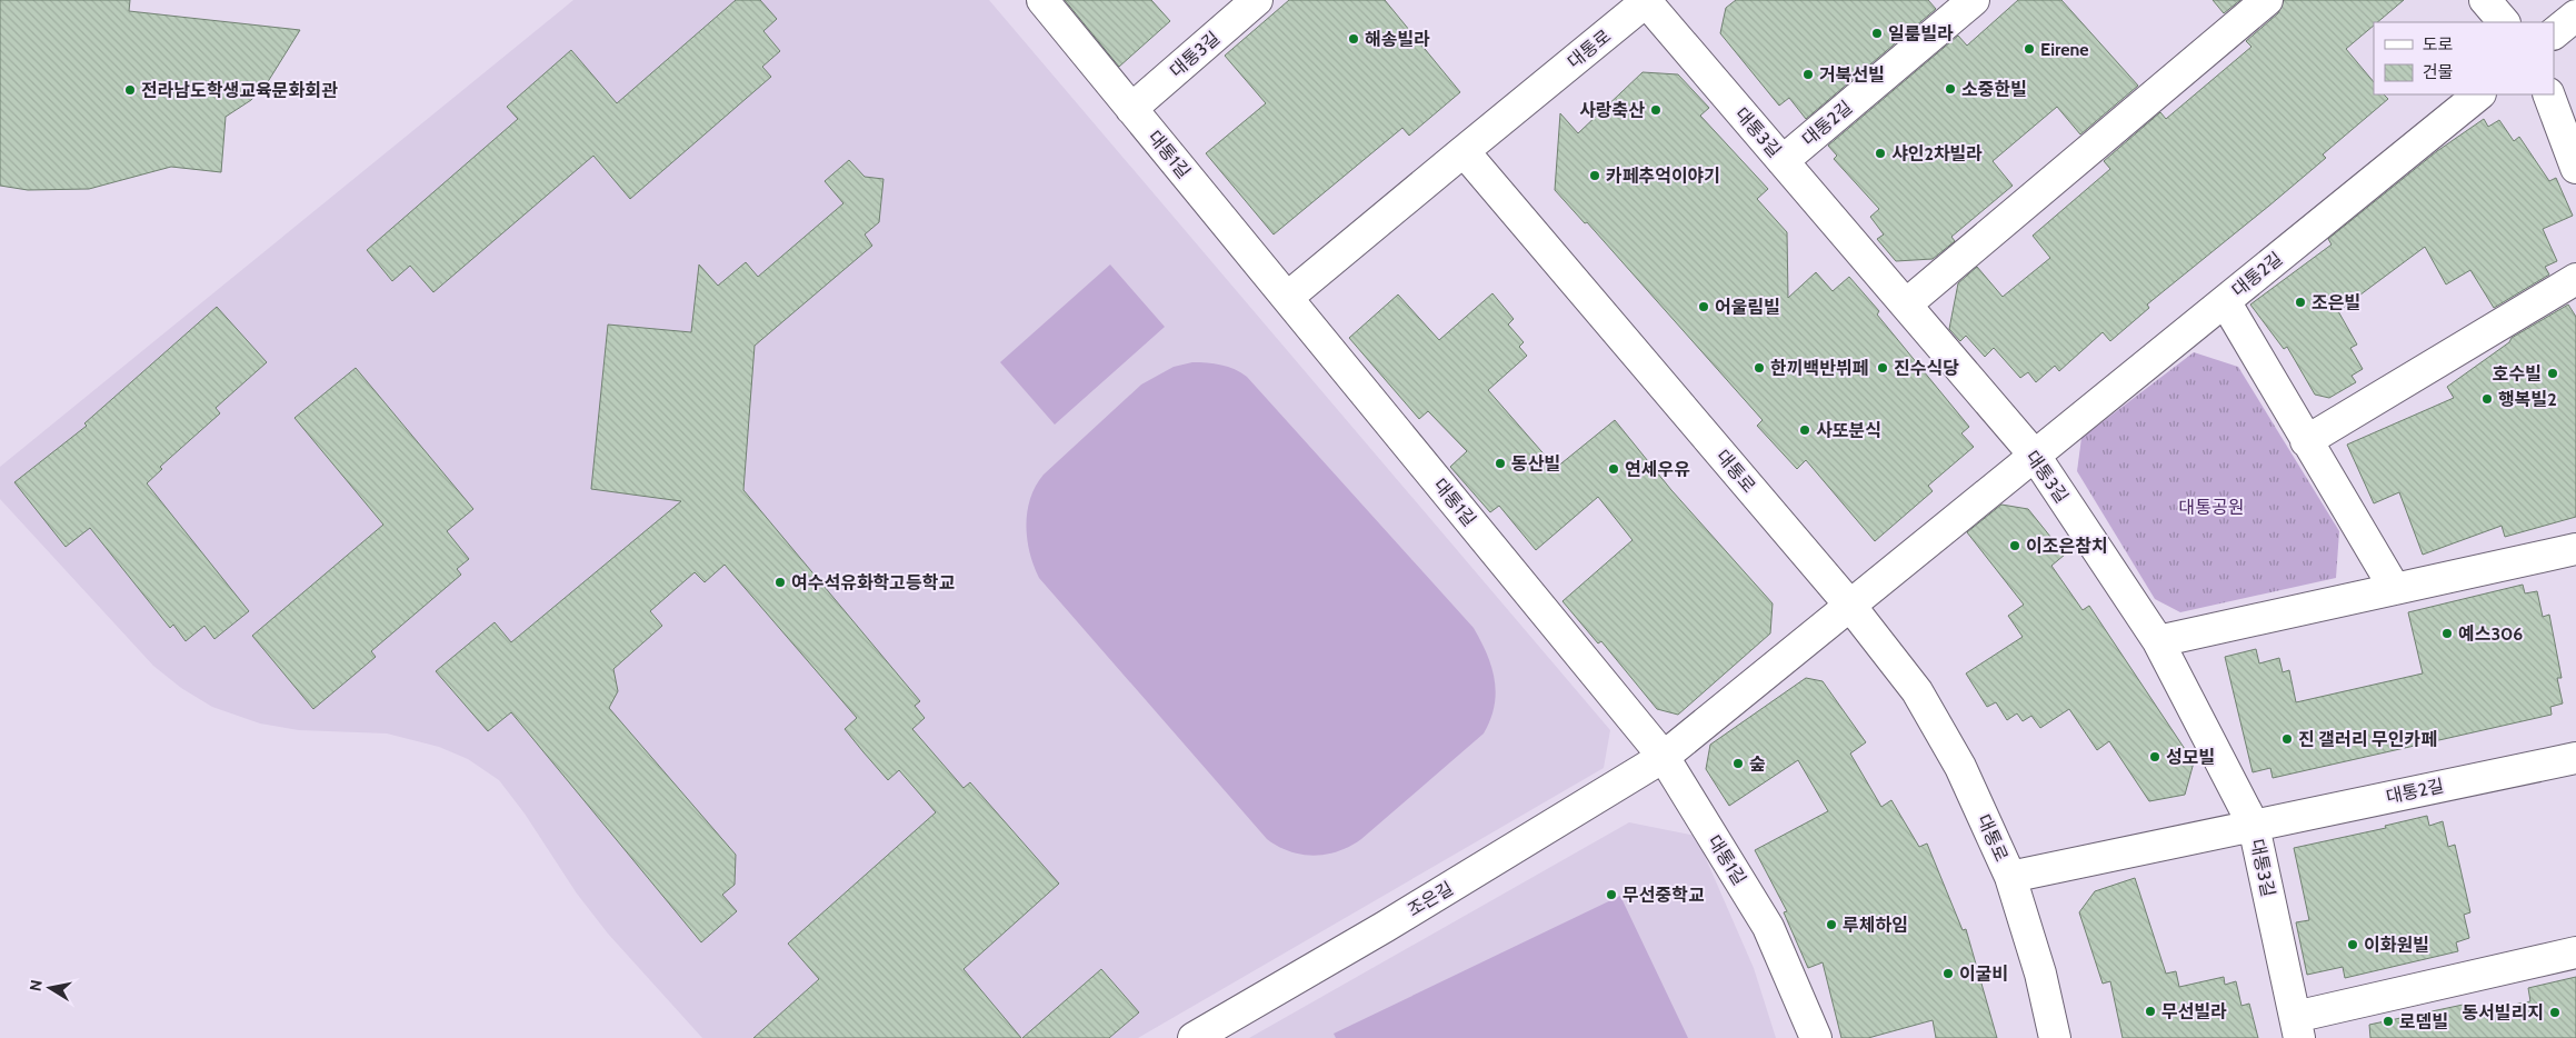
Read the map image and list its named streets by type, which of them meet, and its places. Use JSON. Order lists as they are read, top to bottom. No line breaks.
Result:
{"streets":{"street":["대통로","대통3길","대통2길","대통1길","조은길"]},"crossings":[["대통로","대통3길"],["대통로","대통2길"],["대통로","조은길"],["대통3길","대통2길"],["대통3길","대통1길"],["대통2길","조은길"],["대통1길","조은길"]],"parks":["대통공원"],"places":["일룸빌라","해송빌라","Eirene","거북선빌","소중한빌","전라남도학생교육문화회관","사랑축산","샤인2차빌라","카페추억이야기","조은빌","어울림빌","한끼백반뷔페","진수식당","호수빌","행복빌2","사또분식","동산빌","연세우유","이조은참치","여수석유화학고등학교","예스306","진 갤러리 무인카페","성모빌","숲","무선중학교","루체하임","이화원빌","이굴비","무선빌라","동서빌리지","로뎀빌"],"legend":["도로","건물"],"north":"left"}
